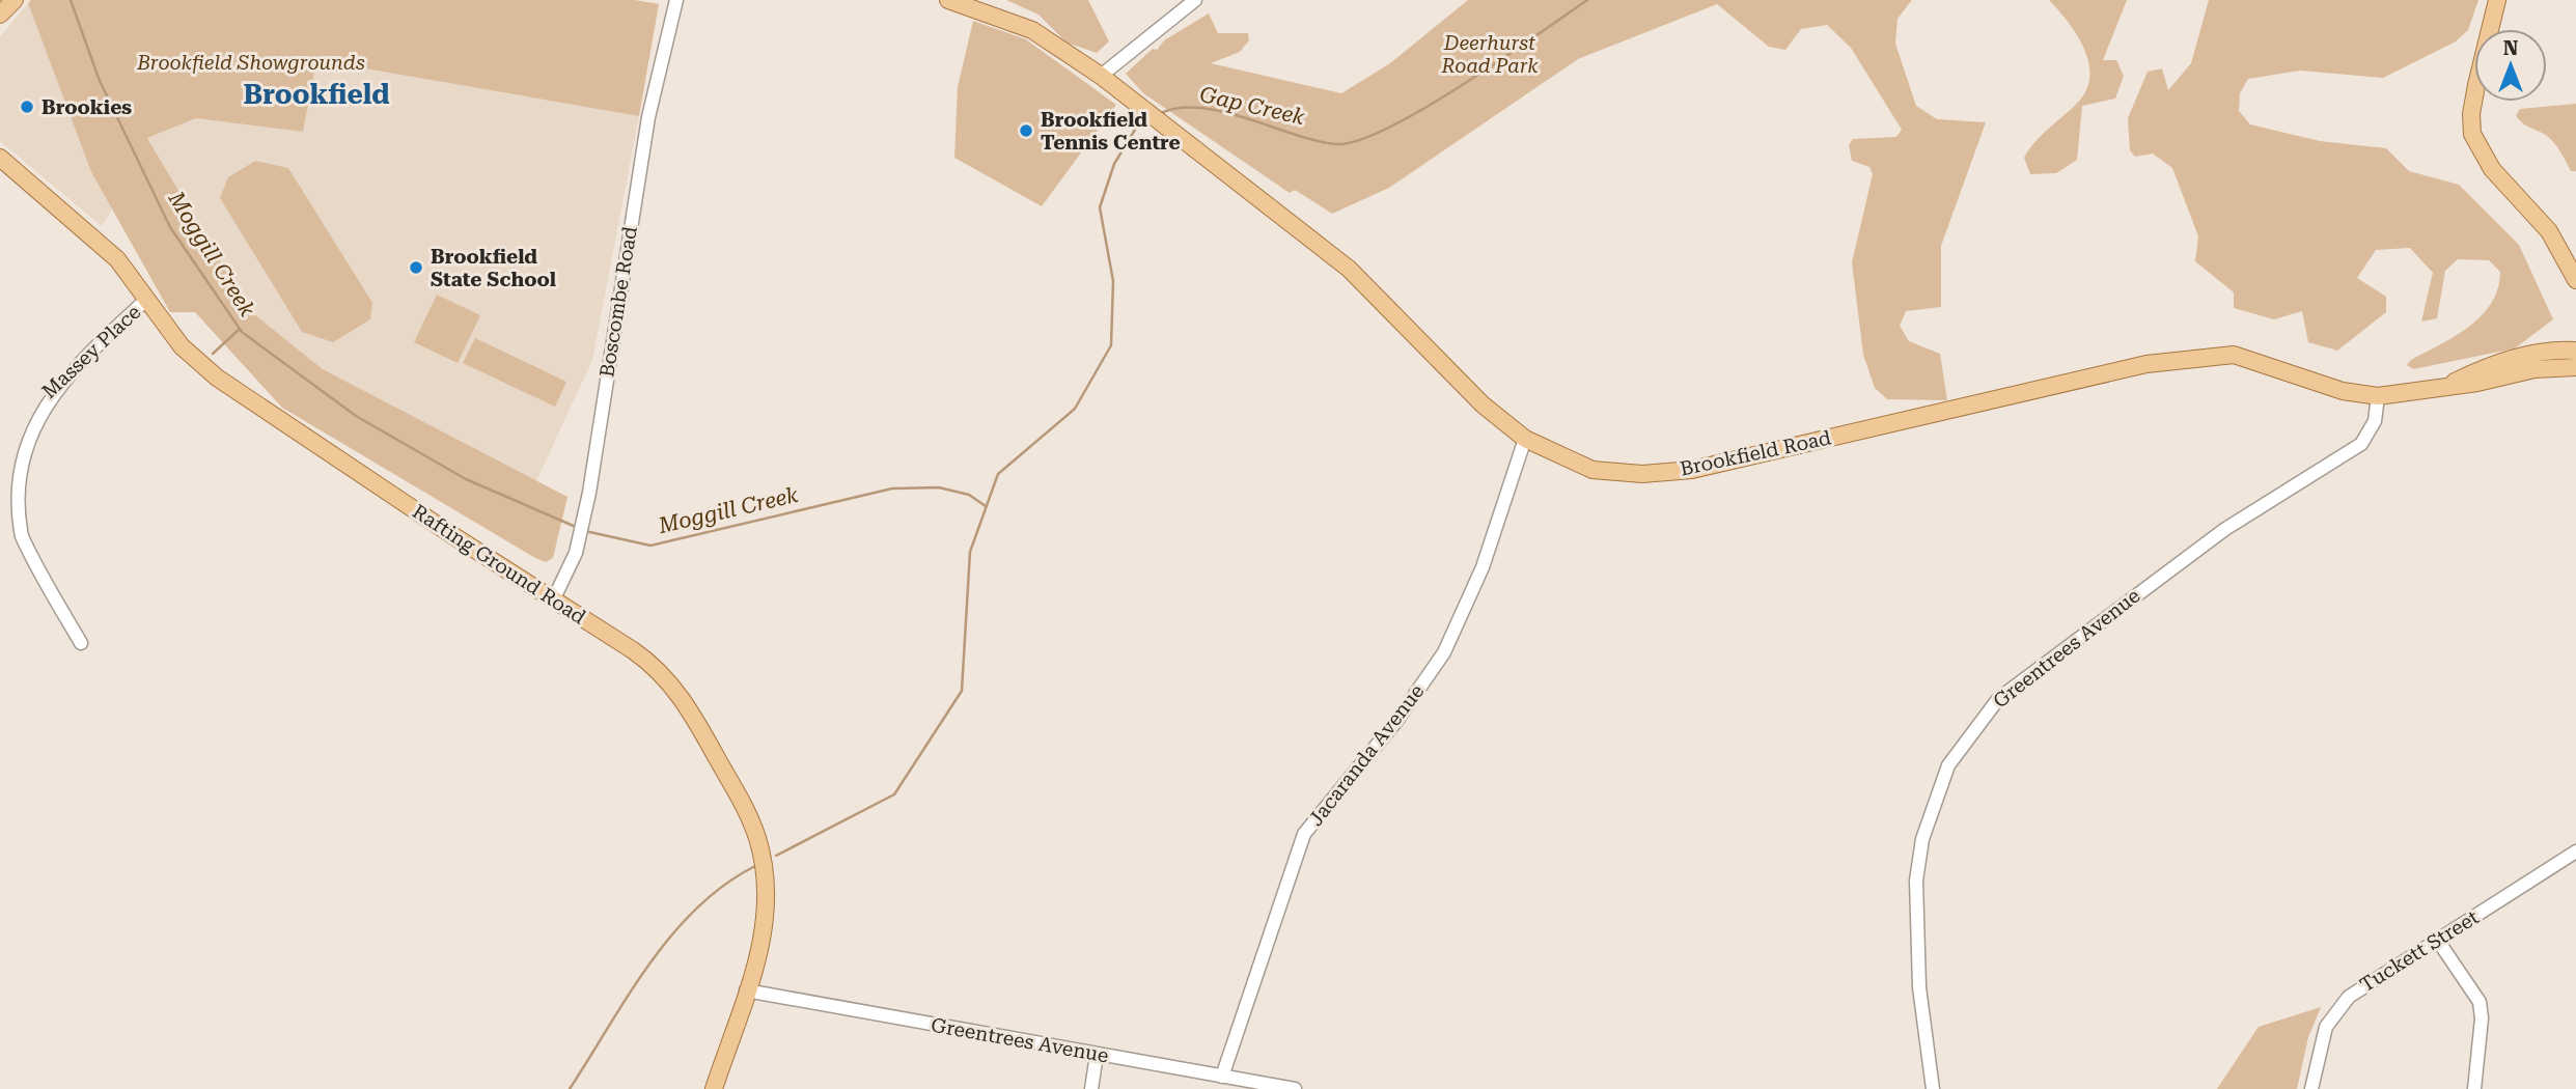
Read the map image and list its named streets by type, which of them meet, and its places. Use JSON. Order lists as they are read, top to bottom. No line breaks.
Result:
{"streets":{"main road":["Brookfield Road","Rafting Ground Road"],"street":["Boscombe Road","Massey Place","Greentrees Avenue","Jacaranda Avenue","Tuckett Street"]},"crossings":[["Boscombe Road","Rafting Ground Road"],["Massey Place","Rafting Ground Road"],["Brookfield Road","Greentrees Avenue"],["Brookfield Road","Jacaranda Avenue"],["Rafting Ground Road","Greentrees Avenue"],["Greentrees Avenue","Jacaranda Avenue"]],"districts":["Brookfield"],"water":["Gap Creek","Moggill Creek"],"parks":["Deerhurst Road Park","Brookfield Showgrounds"],"places":["Brookies","Brookfield Tennis Centre","Brookfield State School"],"north":"top"}
